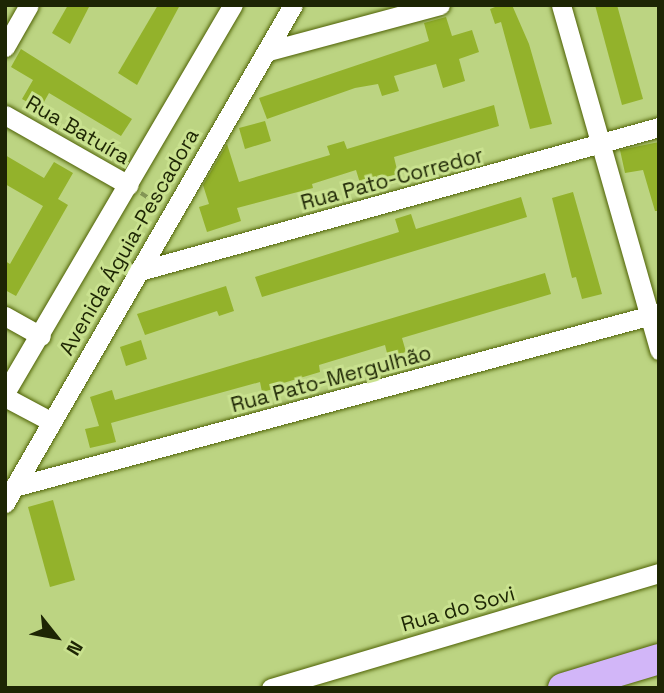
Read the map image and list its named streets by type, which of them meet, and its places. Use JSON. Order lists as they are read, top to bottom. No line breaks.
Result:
{"streets":{"street":["Rua Batuíra","Rua Pato-Corredor","Avenida Águia-Pescadora","Rua Pato-Mergulhão","Rua do Sovi"]},"crossings":[["Rua Batuíra","Avenida Águia-Pescadora"],["Rua Pato-Corredor","Avenida Águia-Pescadora"],["Avenida Águia-Pescadora","Rua Pato-Mergulhão"]],"north":"bottom right"}
